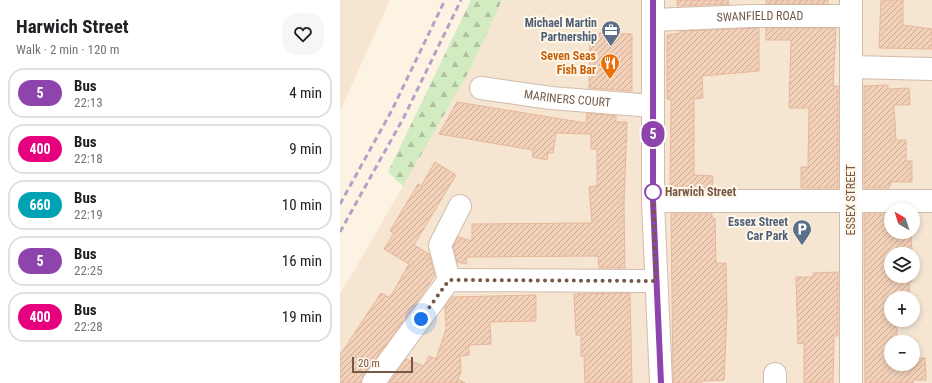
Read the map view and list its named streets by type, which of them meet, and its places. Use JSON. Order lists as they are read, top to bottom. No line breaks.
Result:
{"streets":{"street":["SWANFIELD ROAD","MARINERS COURT","ESSEX STREET"]},"crossings":[["SWANFIELD ROAD","ESSEX STREET"]],"places":{"office":["Michael Martin Partnership"],"restaurant":["Seven Seas Fish Bar"],"other":["Harwich Street"],"parking":["Essex Street Car Park"]},"lines":["bus line 5"],"scale_bar":"20 m","north":"top left","page":{"heading":["Harwich Street","Walk · 2 min · 120 m"],"on_map":"5","list":[{"mark":"5","name":"Bus","note":"22:13","value":"4 min"},{"mark":"400","name":"Bus","note":"22:18","value":"9 min"},{"mark":"660","name":"Bus","note":"22:19","value":"10 min"},{"mark":"5","name":"Bus","note":"22:25","value":"16 min"},{"mark":"400","name":"Bus","note":"22:28","value":"19 min"}],"map_buttons":["+","−"],"scale":"20 m"}}
